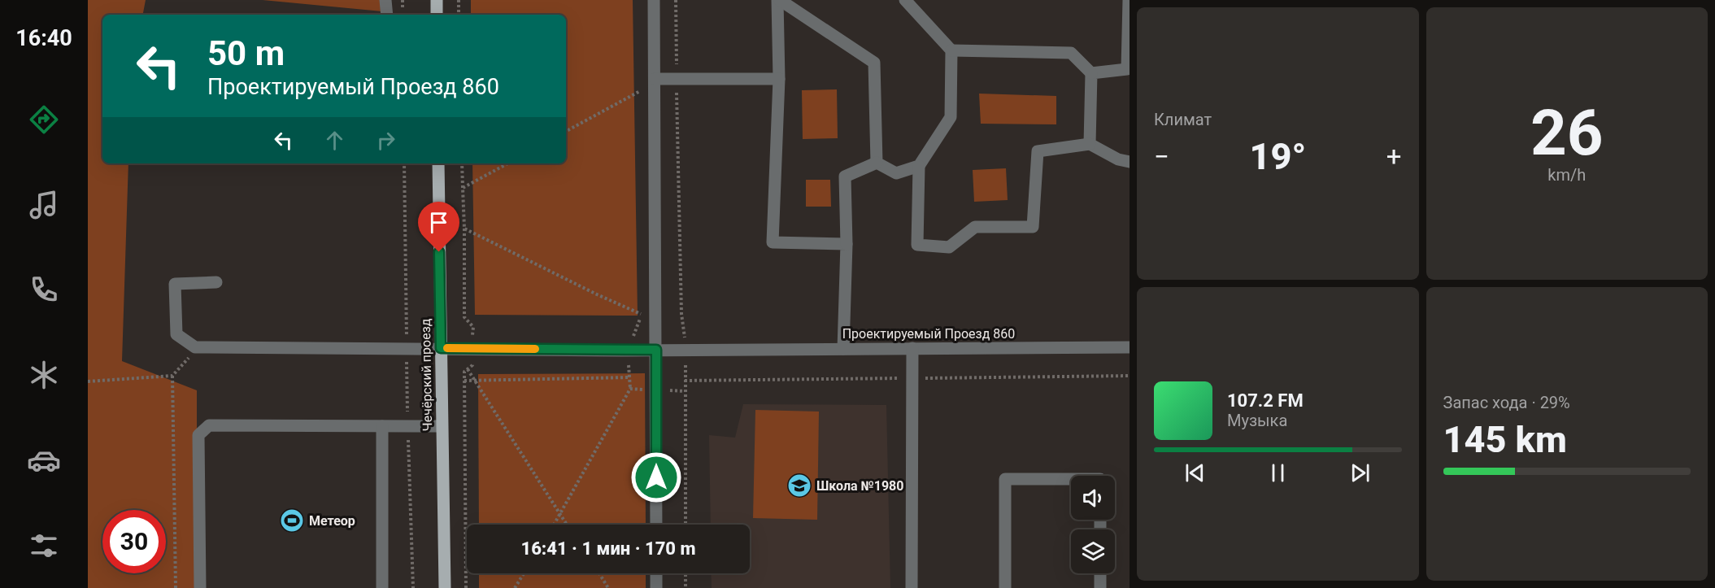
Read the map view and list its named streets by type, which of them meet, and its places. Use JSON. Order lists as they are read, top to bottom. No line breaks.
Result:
{"streets":{"main road":["Чечёрский проезд"],"street":["Проектируемый Проезд 860"]},"places":{"school or university":["Школа №1980"],"sports":["Метеор"]},"page":{"tabs":"16:40","tile":["Климат",["26","km/h"],["Запас хода · 29%","145 km"]],"turn":["50 m","Проектируемый Проезд 860"],"heat":["−","19°","+"],"song":["107.2 FM","Музыка"],"limit":"30","trip":"16:41 · 1 мин · 170 m"}}
